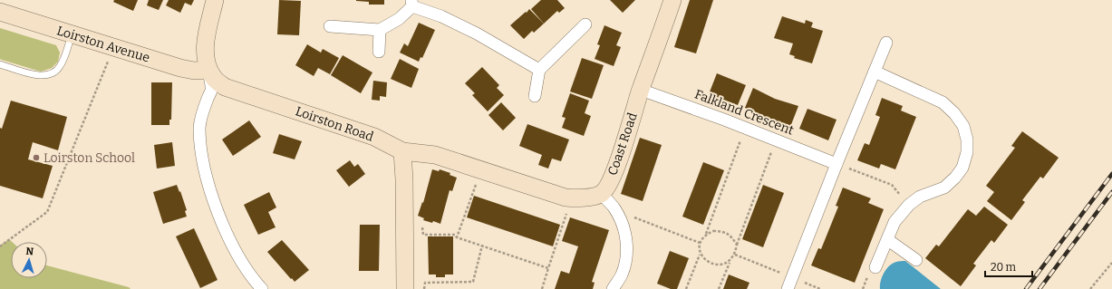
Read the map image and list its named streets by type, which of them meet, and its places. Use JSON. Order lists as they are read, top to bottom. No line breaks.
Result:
{"streets":{"street":["Loirston Avenue","Falkland Crescent","Loirston Road","Coast Road"]},"crossings":[["Loirston Avenue","Loirston Road"],["Falkland Crescent","Coast Road"]],"places":["Loirston School"],"scale_bar":"20 m","north":"top"}
